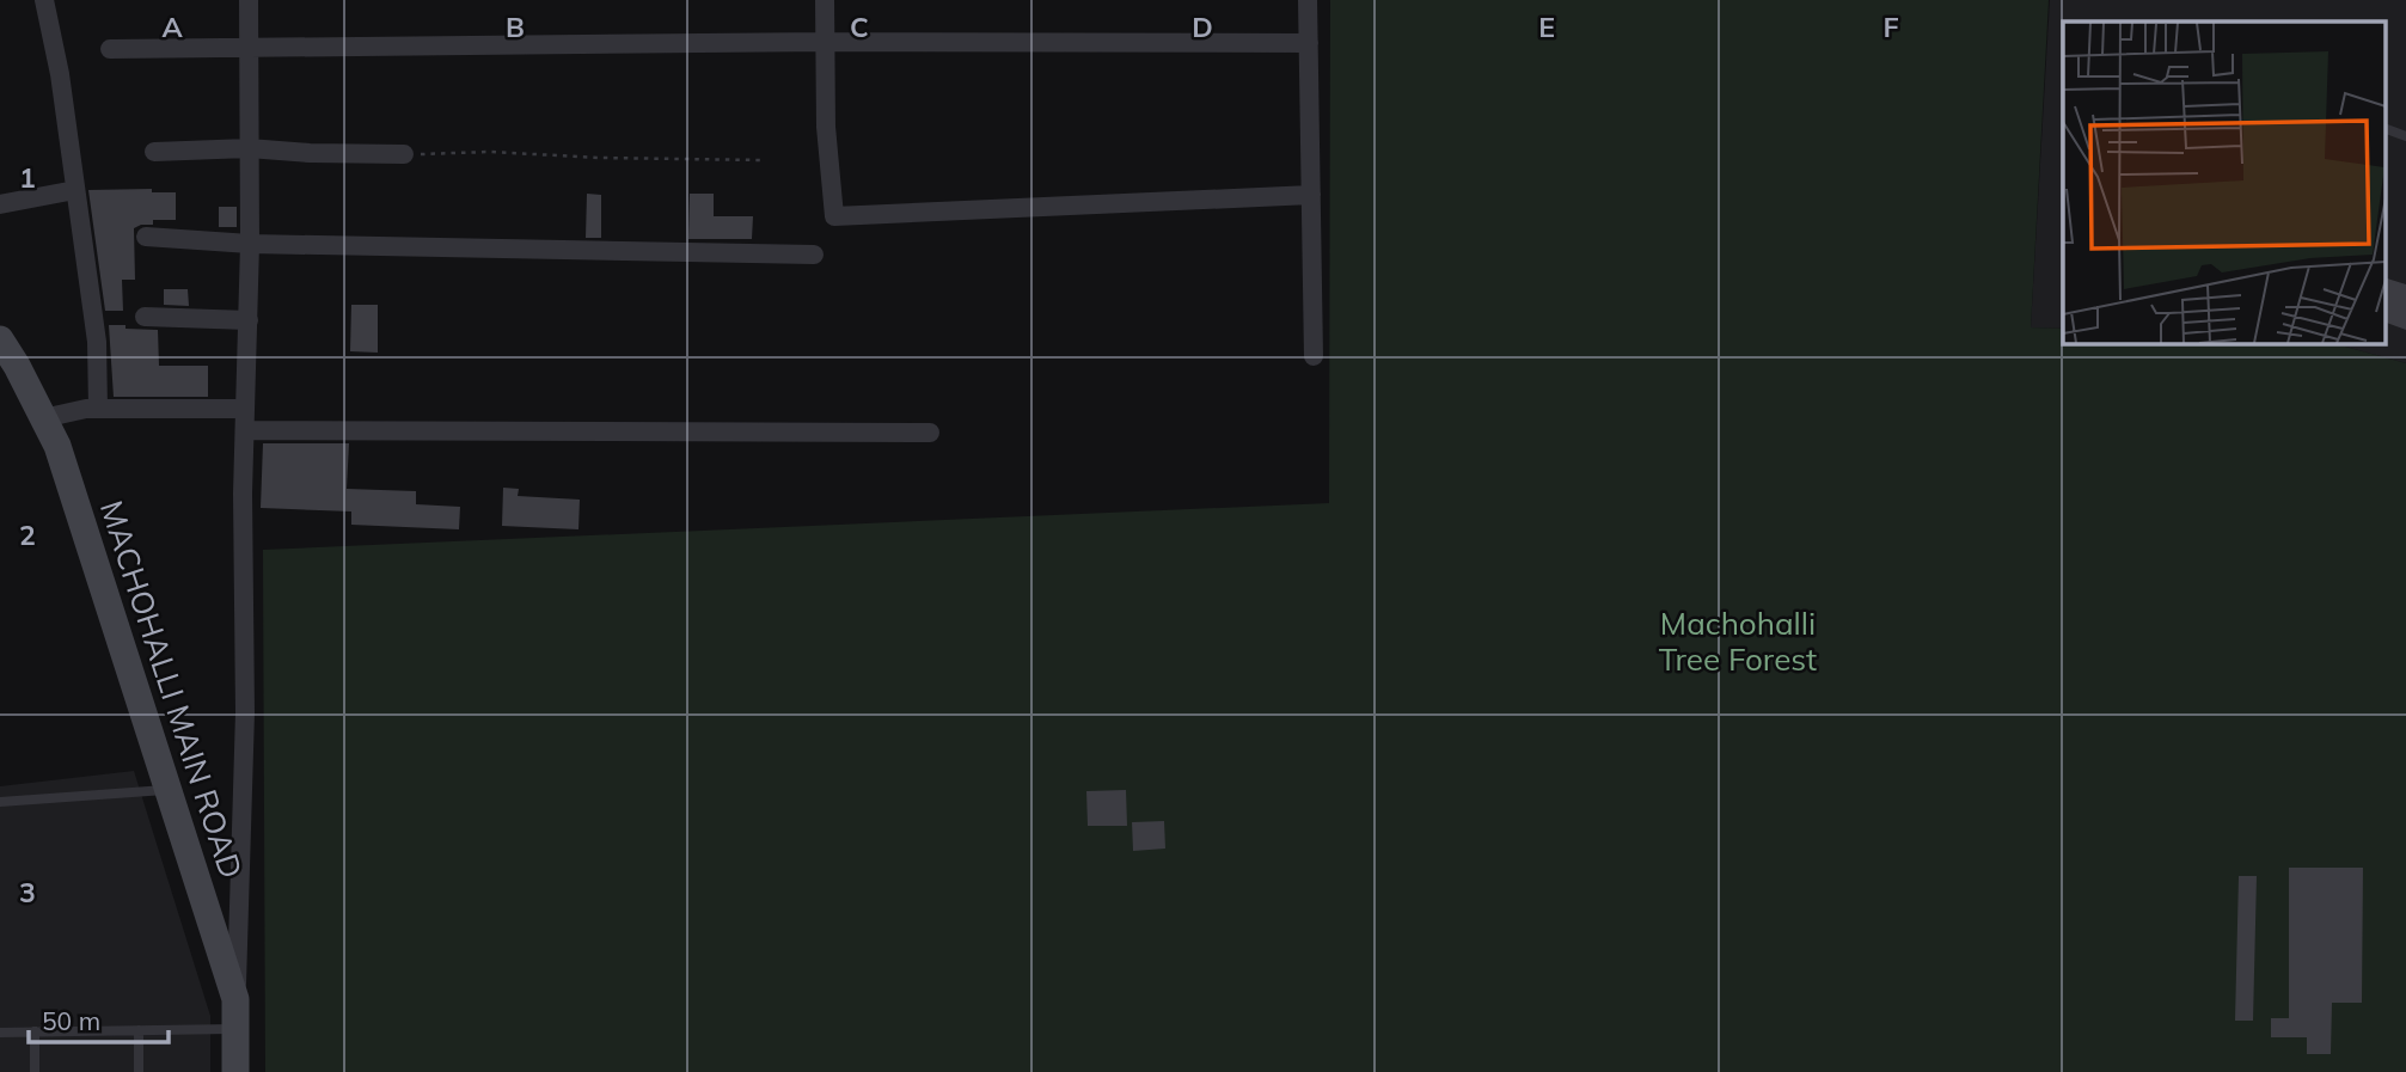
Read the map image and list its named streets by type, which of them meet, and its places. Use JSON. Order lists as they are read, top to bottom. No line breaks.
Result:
{"streets":{"street":["MACHOHALLI MAIN ROAD"]},"parks":["Machohalli Tree Forest"],"scale_bar":"50 m","grid":{"columns":["A","B","C","D","E","F"],"rows":["1","2","3"]}}
